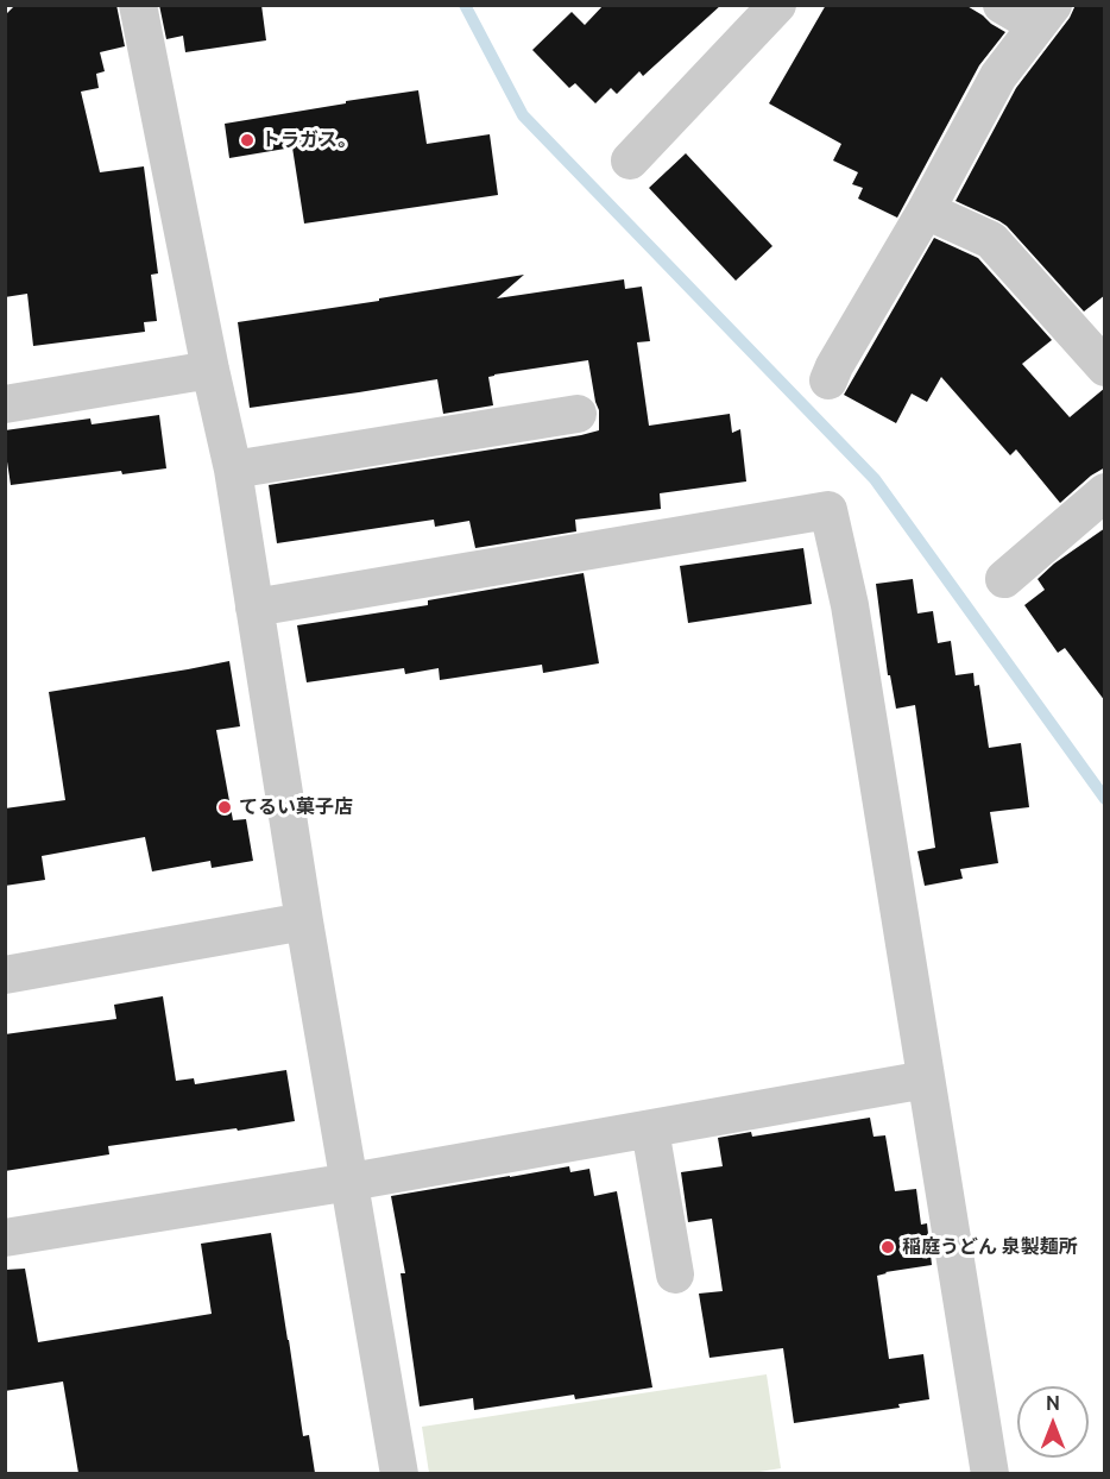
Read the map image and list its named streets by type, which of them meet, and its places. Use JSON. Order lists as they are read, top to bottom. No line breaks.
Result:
{"places":["トラガス。","てるい菓子店","稲庭うどん 泉製麺所"],"north":"top"}
